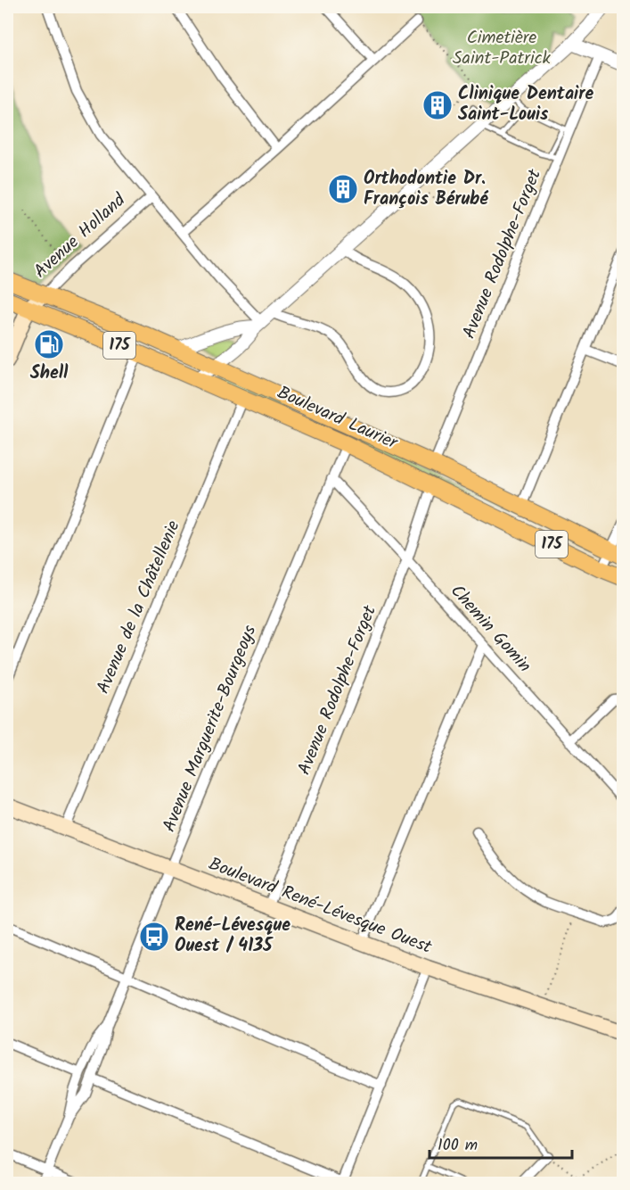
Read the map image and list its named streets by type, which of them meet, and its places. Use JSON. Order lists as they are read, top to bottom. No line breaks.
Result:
{"streets":{"main road":["Avenue Holland","175","Boulevard Laurier","Boulevard René-Lévesque Ouest"],"street":["Avenue Rodolphe-Forget","Avenue de la Châtellenie","Chemin Gomin","Avenue Marguerite-Bourgeoys"]},"crossings":[["Avenue Holland","175"],["Avenue Holland","Boulevard Laurier"],["Avenue Rodolphe-Forget","Boulevard Laurier"],["Avenue Rodolphe-Forget","Chemin Gomin"],["Avenue Rodolphe-Forget","Boulevard René-Lévesque Ouest"],["175","Boulevard Laurier"],["Boulevard Laurier","Avenue de la Châtellenie"],["Boulevard Laurier","Avenue Marguerite-Bourgeoys"],["Avenue de la Châtellenie","Boulevard René-Lévesque Ouest"],["Chemin Gomin","Avenue Marguerite-Bourgeoys"],["Avenue Marguerite-Bourgeoys","Boulevard René-Lévesque Ouest"]],"parks":["Cimetière Saint-Patrick"],"places":{"building":["Clinique Dentaire Saint-Louis","Orthodontie Dr. François Bérubé"],"fuel station":["Shell"],"bus stop":["René-Lévesque Ouest / 4135"]},"scale_bar":"100 m"}
